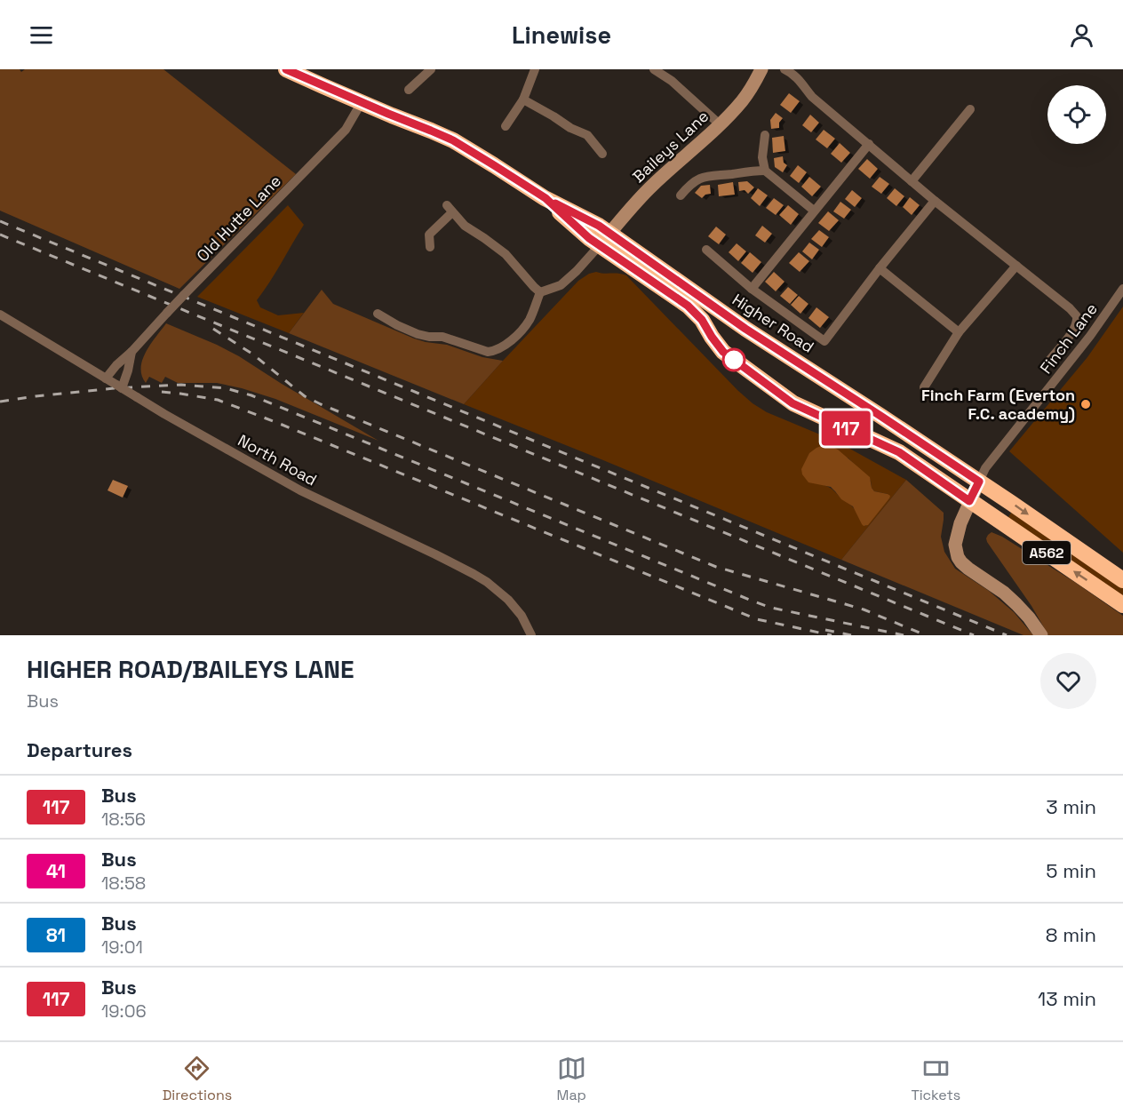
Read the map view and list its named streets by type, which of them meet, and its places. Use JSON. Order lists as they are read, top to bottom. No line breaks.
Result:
{"streets":{"highway":["Higher Road","A562"],"street":["Baileys Lane","Old Hutte Lane","Finch Lane","North Road"]},"crossings":[["Baileys Lane","Higher Road"],["Old Hutte Lane","Higher Road"],["Old Hutte Lane","North Road"],["Higher Road","Finch Lane"]],"places":["Finch Farm (Everton F.C. academy)"],"lines":["bus line 117"],"page":{"header":"Linewise","on_map":"117","heading":[["HIGHER ROAD/BAILEYS LANE","Bus"],"Departures"],"list":[{"mark":"117","name":"Bus","note":"18:56","value":"3 min"},{"mark":"41","name":"Bus","note":"18:58","value":"5 min"},{"mark":"81","name":"Bus","note":"19:01","value":"8 min"},{"mark":"117","name":"Bus","note":"19:06","value":"13 min"}],"tabs":["Directions","Map","Tickets"]}}
